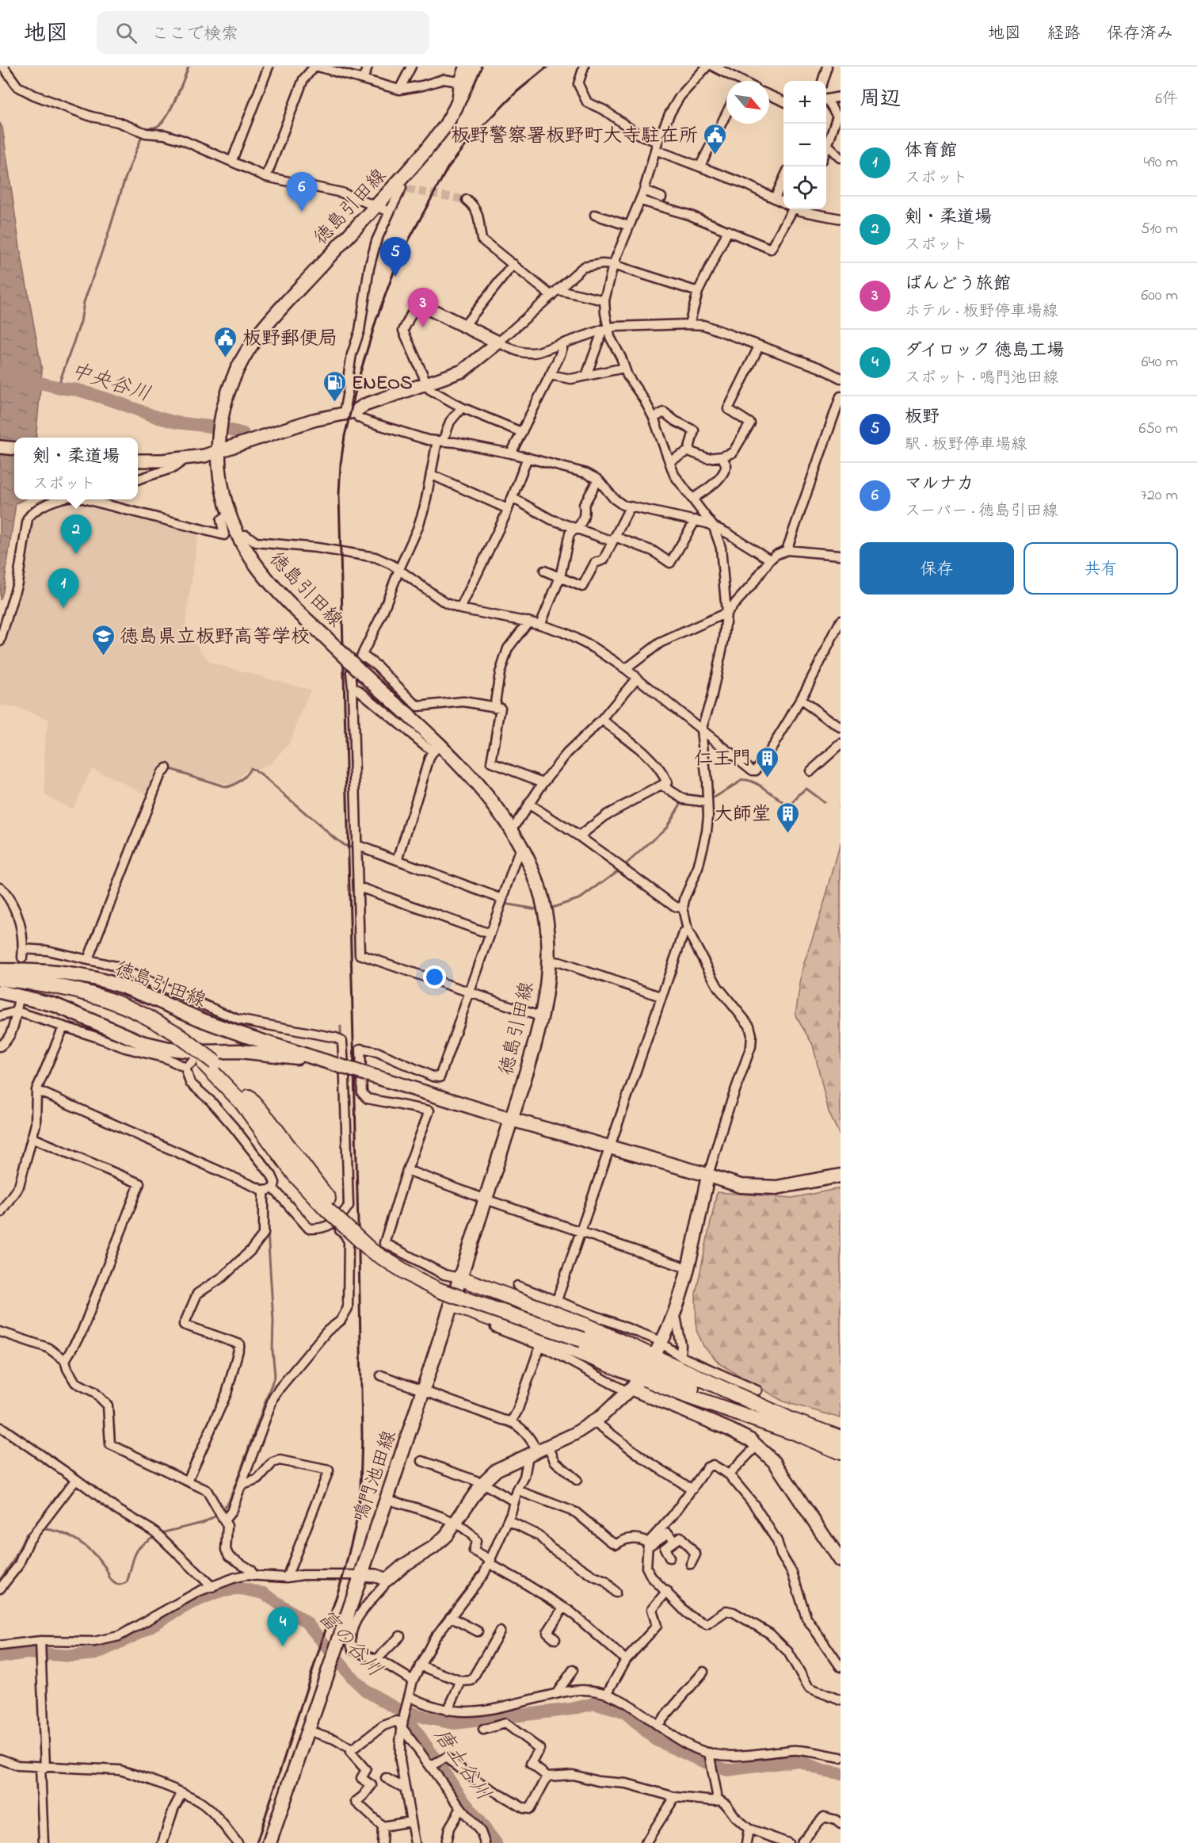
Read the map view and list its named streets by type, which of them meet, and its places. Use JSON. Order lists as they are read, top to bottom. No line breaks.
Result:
{"streets":{"main road":["徳島引田線","鳴門池田線"]},"crossings":[["徳島引田線","鳴門池田線"]],"water":["中央谷川","富の谷川","唐土谷川"],"places":{"public building":["板野警察署板野町大寺駐在所","板野郵便局"],"fuel station":["ENEOS"],"school or university":["徳島県立板野高等学校"],"building":["仁王門","大師堂"]},"north":"bottom right","page":{"header":"地図","search":"ここで検索","nav":["地図","経路","保存済み"],"heading":["周辺","6件"],"map_buttons":["+","−"],"list":[{"mark":"1","name":"体育館","note":"スポット","value":"490 m"},{"mark":"2","name":"剣・柔道場","note":"スポット","value":"510 m"},{"mark":"3","name":"ばんどう旅館","note":"ホテル · 板野停車場線","value":"600 m"},{"mark":"4","name":"ダイロック 徳島工場","note":"スポット · 鳴門池田線","value":"640 m"},{"mark":"5","name":"板野","note":"駅 · 板野停車場線","value":"650 m"},{"mark":"6","name":"マルナカ","note":"スーパー · 徳島引田線","value":"720 m"}],"pins":["6","5","3","2","1","4"],"popup":["剣・柔道場","スポット"],"buttons":["保存","共有"]}}
